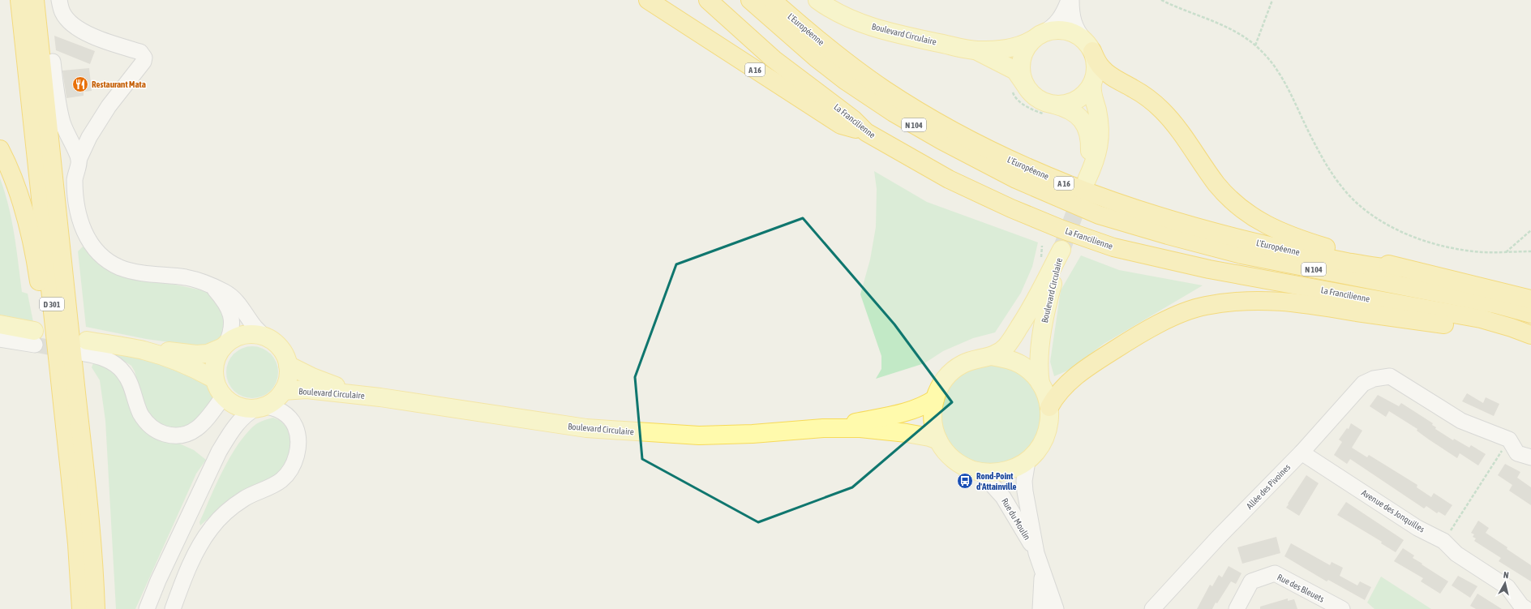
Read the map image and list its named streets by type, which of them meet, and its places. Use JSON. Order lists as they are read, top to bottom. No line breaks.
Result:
{"streets":{"highway":["L'Européenne","A 16","La Francilienne","N 104","D 301"],"main road":["Boulevard Circulaire"],"street":["Allée des Pivoines","Avenue des Jonquilles","Rue du Moulin","Rue des Bleuets"]},"crossings":[["A 16","La Francilienne"],["Allée des Pivoines","Avenue des Jonquilles"]],"places":{"restaurant":["Restaurant Mata"],"bus stop":["Rond-Point d'Attainville"]},"north":"top"}
